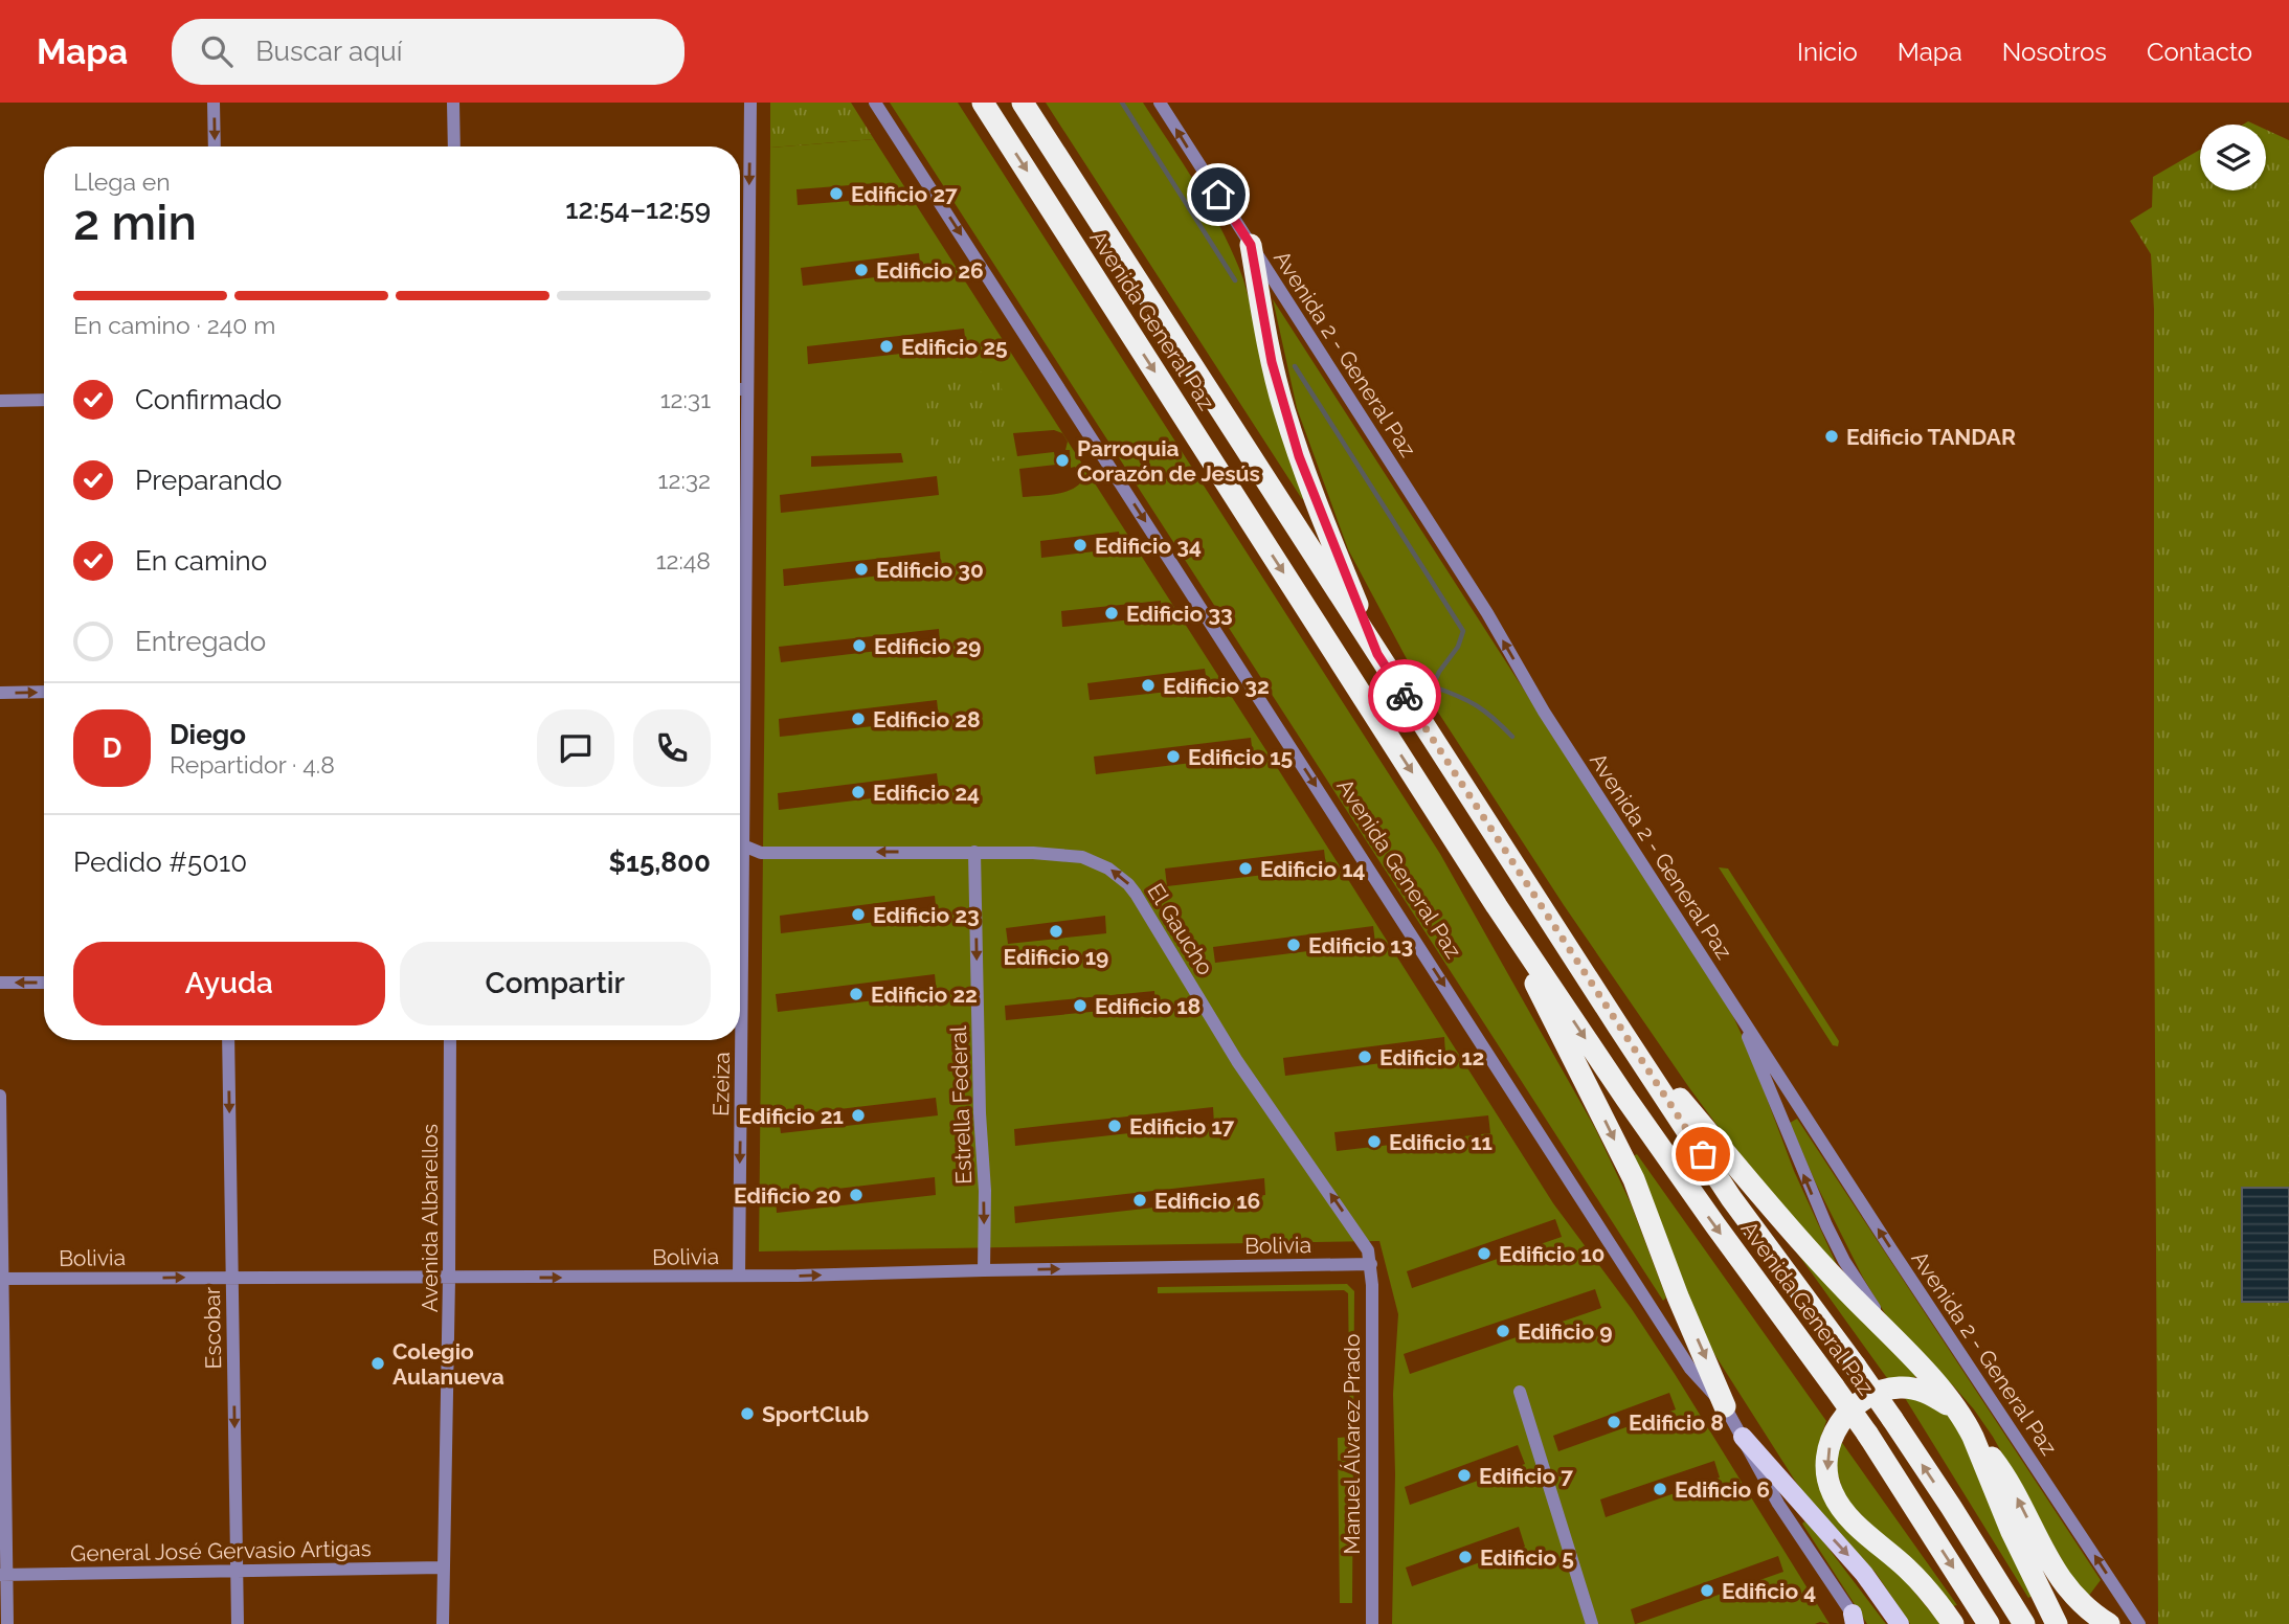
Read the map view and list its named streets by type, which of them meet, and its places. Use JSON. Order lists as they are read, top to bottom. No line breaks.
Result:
{"streets":{"highway":["Avenida General Paz"],"street":["Avenida 2 - General Paz","El Gaucho","Ezeiza","Estrella Federal","Avenida Albarellos","Bolivia","Escobar","Manuel Álvarez Prado","General José Gervasio Artigas"]},"crossings":[["El Gaucho","Estrella Federal"],["El Gaucho","Bolivia"],["El Gaucho","Manuel Álvarez Prado"],["Ezeiza","Bolivia"],["Estrella Federal","Bolivia"],["Avenida Albarellos","Bolivia"],["Avenida Albarellos","General José Gervasio Artigas"],["Bolivia","Escobar"],["Bolivia","Manuel Álvarez Prado"],["Escobar","General José Gervasio Artigas"]],"one_way":["Avenida 2 - General Paz","El Gaucho","Ezeiza","Estrella Federal","Bolivia","Escobar"],"places":["Edificio 27","Edificio 26","Edificio 25","Edificio TANDAR","Parroquia Corazón de Jesús","Edificio 34","Edificio 30","Edificio 33","Edificio 29","Edificio 32","Edificio 28","Edificio 15","Edificio 24","Edificio 14","Edificio 23","Edificio 19","Edificio 13","Edificio 22","Edificio 18","Edificio 12","Edificio 21","Edificio 17","Edificio 11","Edificio 20","Edificio 16","Edificio 10","Edificio 9","Colegio Aulanueva","SportClub","Edificio 8","Edificio 7","Edificio 6","Edificio 5","Edificio 4"],"page":{"header":"Mapa","search":"Buscar aquí","nav":["Inicio","Mapa","Nosotros","Contacto"],"heading":["2 min","Llega en","12:54–12:59"],"panel":["Diego","Repartidor · 4.8","Pedido #5010","$15,800"],"bar":"En camino · 240 m","list":[["Confirmado","12:31"],["Preparando","12:32"],["En camino","12:48"],"Entregado"],"round":"D","buttons":["Ayuda","Compartir"]}}
